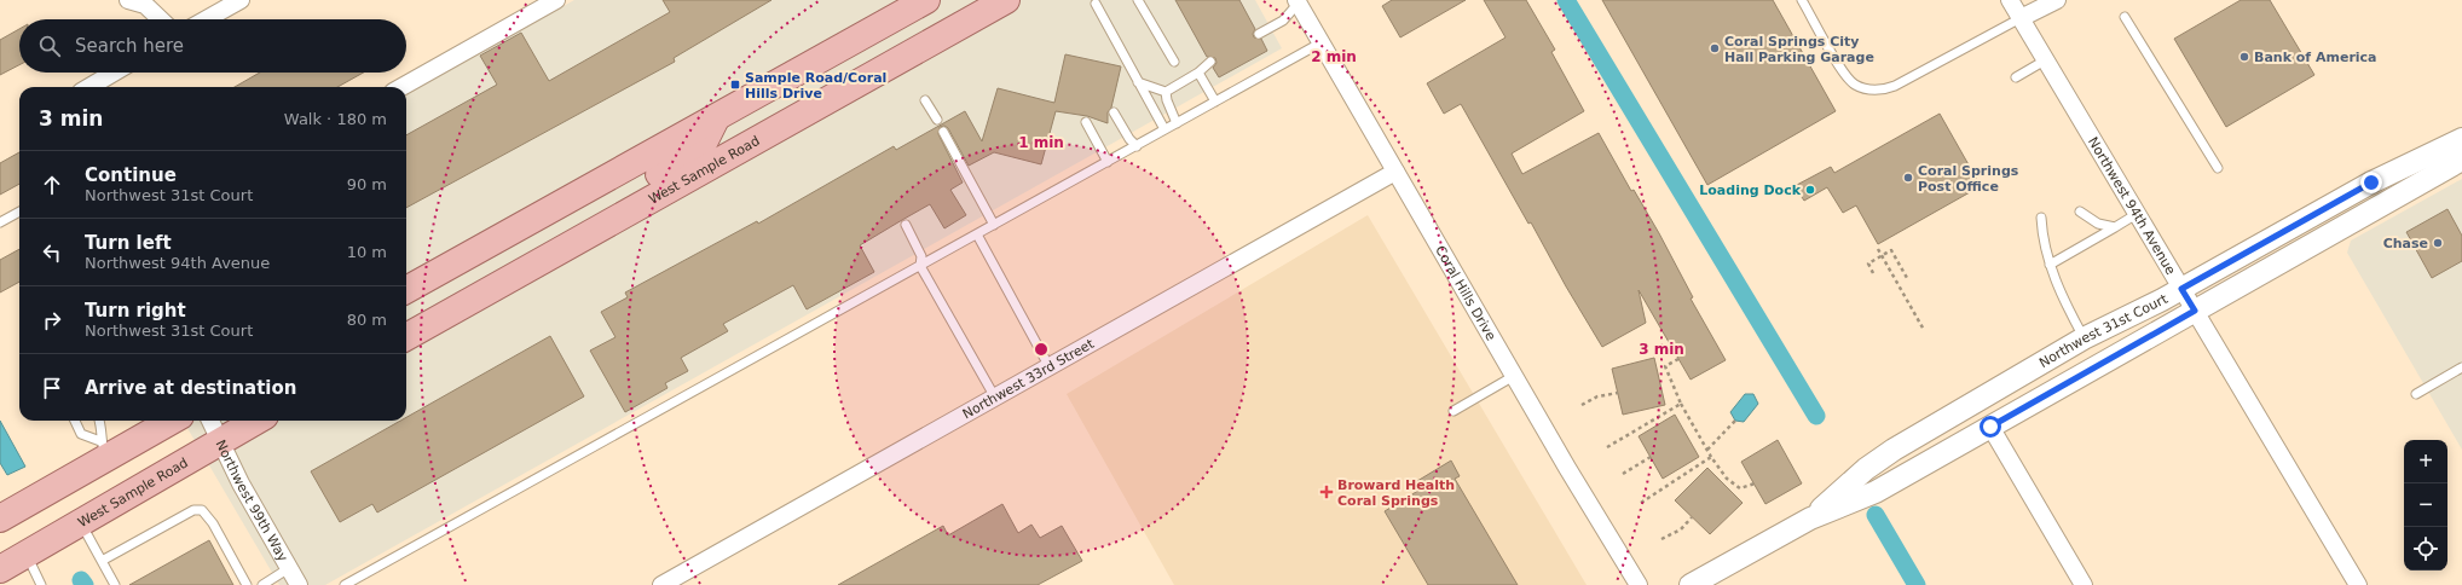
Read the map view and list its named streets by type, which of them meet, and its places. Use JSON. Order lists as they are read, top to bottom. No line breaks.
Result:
{"streets":{"main road":["West Sample Road"],"street":["Northwest 94th Avenue","Coral Hills Drive","Northwest 31st Court","Northwest 33rd Street","Northwest 99th Way"]},"crossings":[["West Sample Road","Northwest 99th Way"],["Northwest 94th Avenue","Northwest 31st Court"],["Coral Hills Drive","Northwest 33rd Street"]],"places":{"other":["Coral Springs City Hall Parking Garage","Bank of America","Coral Springs Post Office","Loading Dock","Chase"],"transit":["Sample Road/Coral Hills Drive"],"health":["Broward Health Coral Springs"]},"page":{"search":"Search here","heading":["3 min","Walk · 180 m"],"list":[["Continue","Northwest 31st Court","90 m"],["Turn left","Northwest 94th Avenue","10 m"],["Turn right","Northwest 31st Court","80 m"],"Arrive at destination"],"map_buttons":["+","−"]},"rings":["2 min","1 min","3 min"]}
